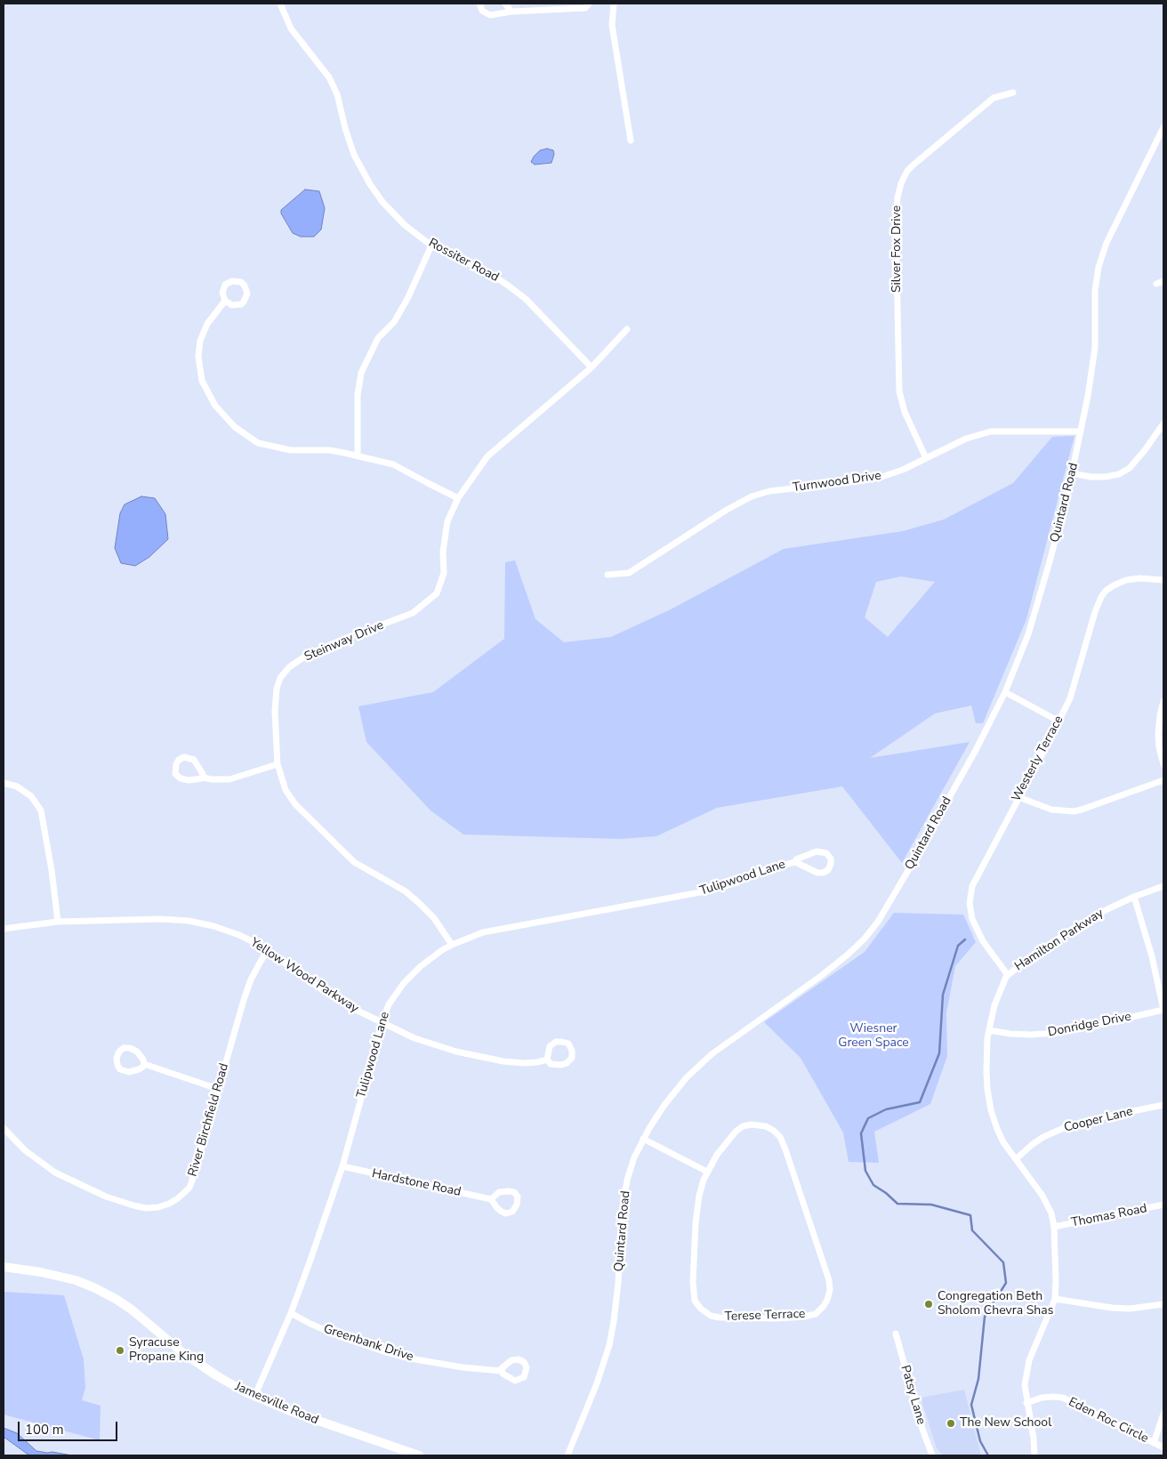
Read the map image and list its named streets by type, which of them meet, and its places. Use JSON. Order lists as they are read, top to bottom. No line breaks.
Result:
{"streets":{"street":["Silver Fox Drive","Rossiter Road","Turnwood Drive","Quintard Road","Steinway Drive","Westerly Terrace","Tulipwood Lane","Hamilton Parkway","Yellow Wood Parkway","Donridge Drive","River Birchfield Road","Cooper Lane","Hardstone Road","Thomas Road","Terese Terrace","Greenbank Drive","Patsy Lane","Jamesville Road","Eden Roc Circle"]},"crossings":[["Silver Fox Drive","Turnwood Drive"],["Rossiter Road","Steinway Drive"],["Turnwood Drive","Quintard Road"],["Steinway Drive","Tulipwood Lane"],["Westerly Terrace","Hamilton Parkway"],["Tulipwood Lane","Yellow Wood Parkway"],["Tulipwood Lane","Hardstone Road"],["Tulipwood Lane","Greenbank Drive"],["Tulipwood Lane","Jamesville Road"],["Hamilton Parkway","Donridge Drive"],["Hamilton Parkway","Cooper Lane"],["Hamilton Parkway","Thomas Road"],["Hamilton Parkway","Eden Roc Circle"],["Yellow Wood Parkway","River Birchfield Road"]],"parks":["Wiesner Green Space"],"places":["Congregation Beth Sholom Chevra Shas","Syracuse Propane King","The New School"],"scale_bar":"100 m"}
